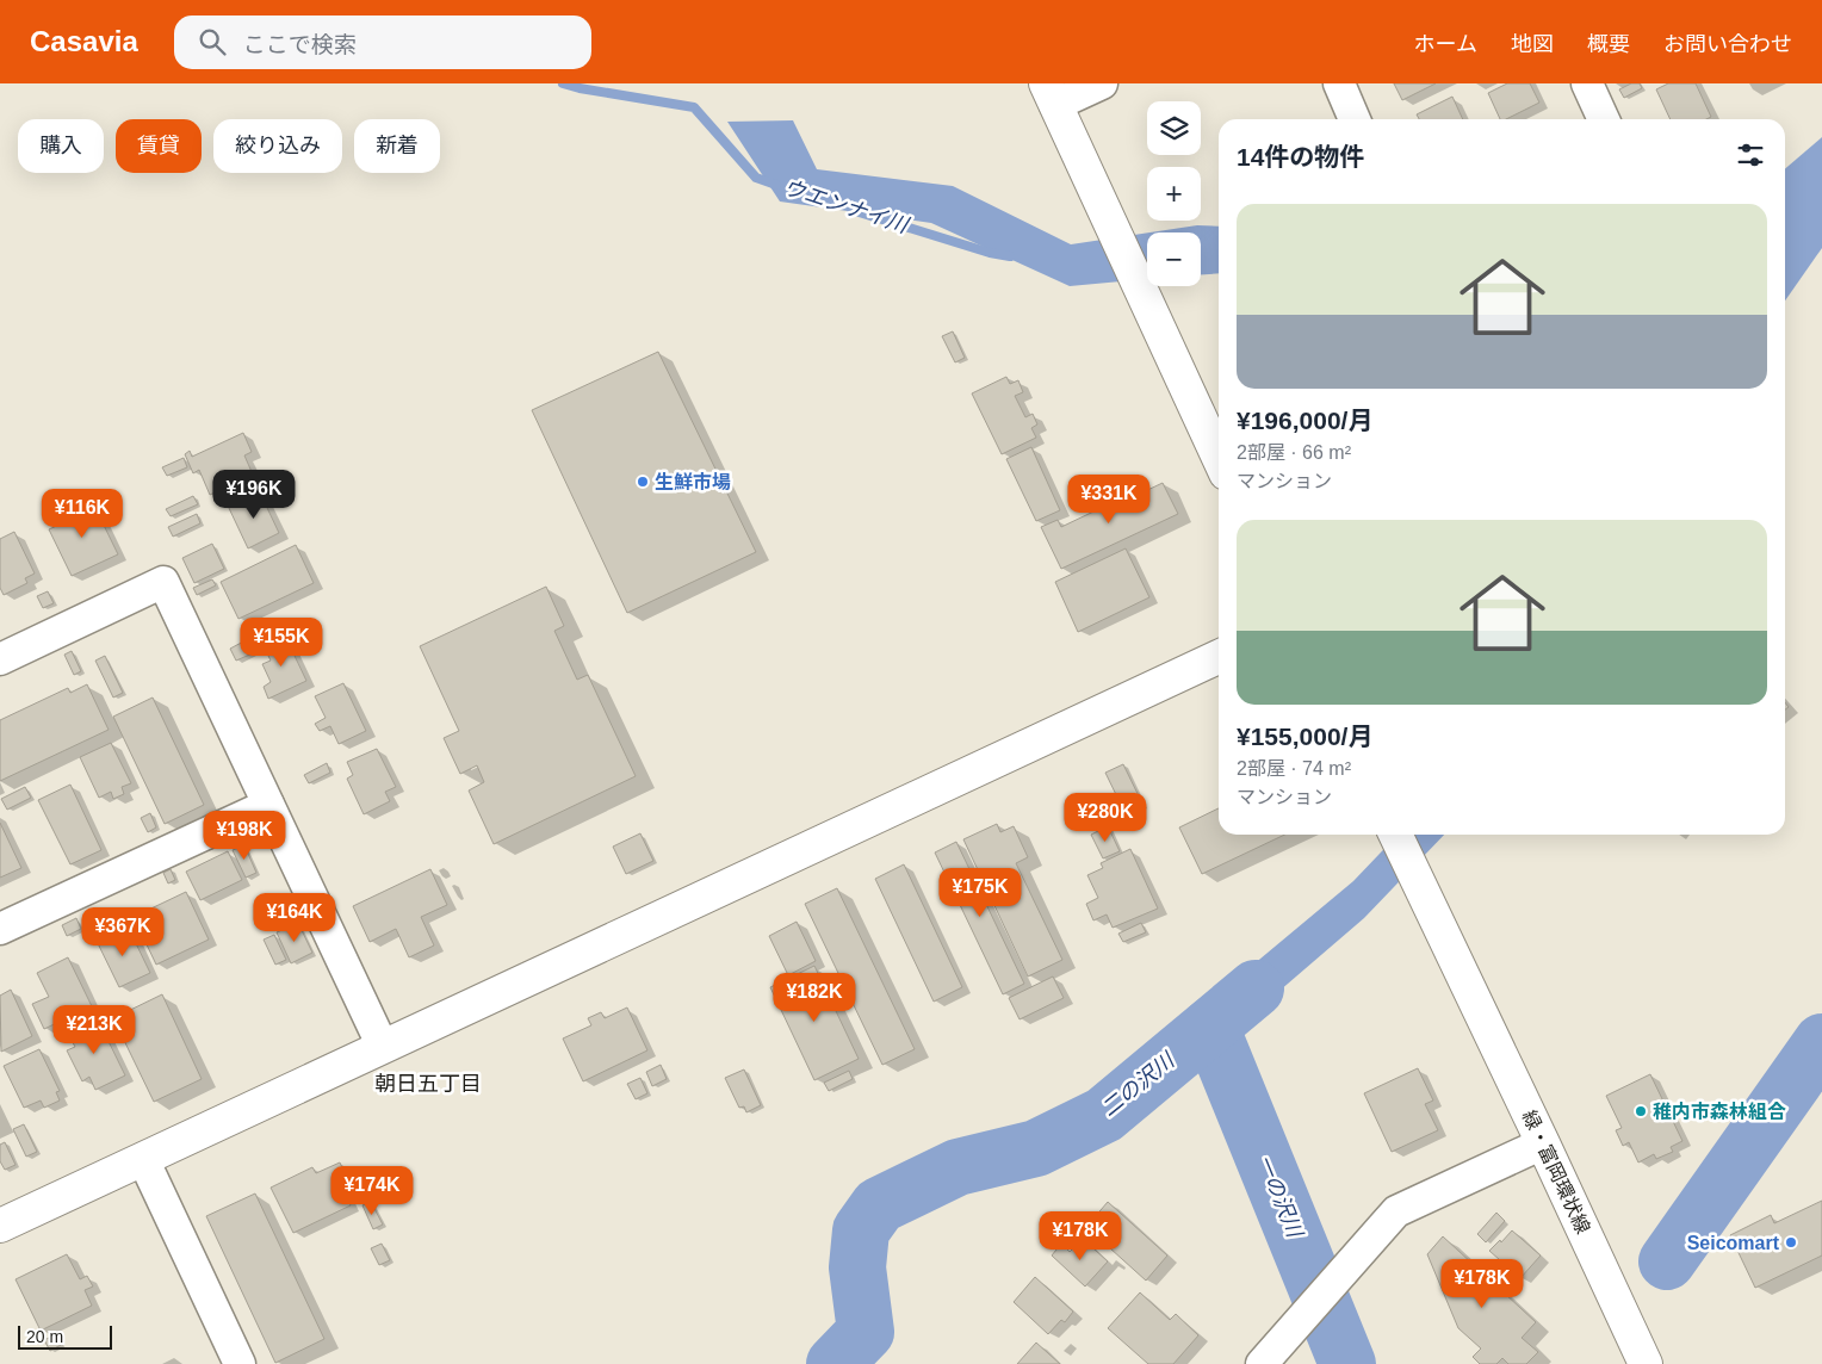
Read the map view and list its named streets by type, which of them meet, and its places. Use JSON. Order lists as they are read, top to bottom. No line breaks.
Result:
{"streets":{"street":["緑・富岡環状線"]},"districts":["朝日五丁目"],"water":["ウエンナイ川","二の沢川","一の沢川"],"places":["生鮮市場","稚内市森林組合","Seicomart"],"scale_bar":"20 m","page":{"header":"Casavia","search":"ここで検索","nav":["ホーム","地図","概要","お問い合わせ"],"map_buttons":["+","−"],"chip":["購入","賃貸","絞り込み","新着"],"heading":"14件の物件","list":[{"name":"¥196,000/月","note":"2部屋 · 66 m² · マンション"},{"name":"¥155,000/月","note":"2部屋 · 74 m² · マンション"}],"price":["¥196K","¥331K","¥116K","¥155K","¥280K","¥198K","¥175K","¥164K","¥367K","¥182K","¥213K","¥174K","¥178K","¥178K"],"scale":"20 m"}}
